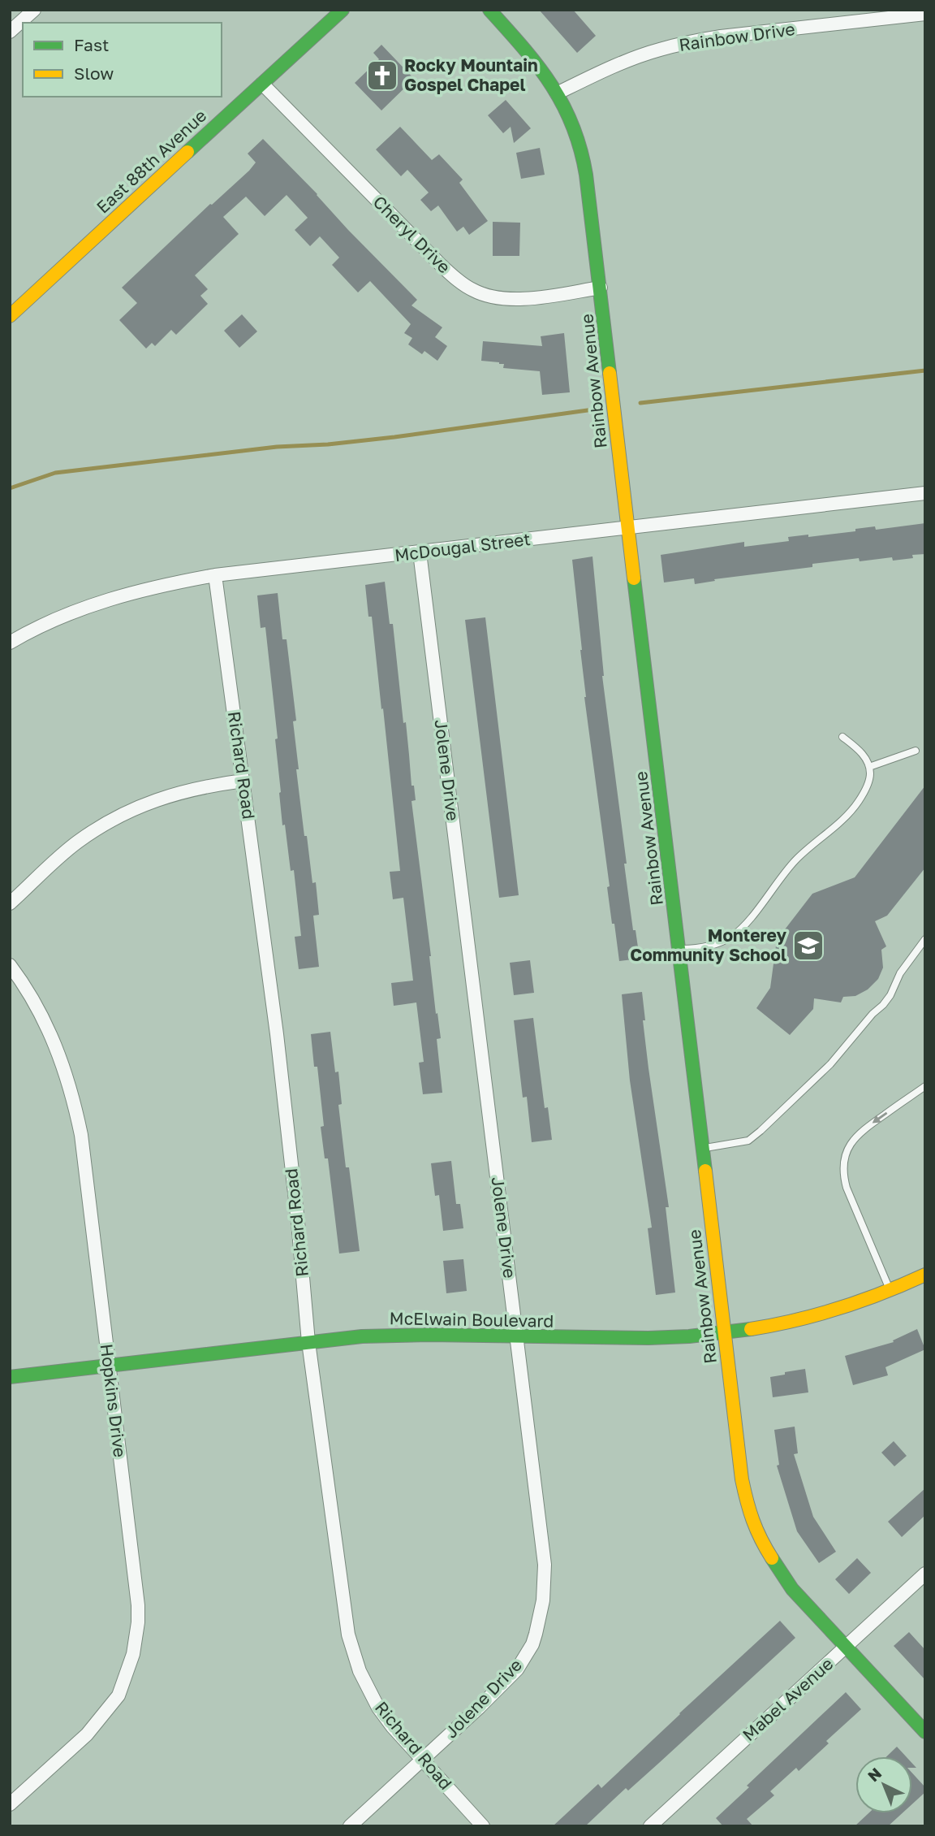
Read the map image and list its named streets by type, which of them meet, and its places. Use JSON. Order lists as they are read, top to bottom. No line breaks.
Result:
{"streets":{"street":["Rainbow Drive","East 88th Avenue","Cheryl Drive","Rainbow Avenue","McDougal Street","Richard Road","Jolene Drive","McElwain Boulevard","Hopkins Drive","Mabel Avenue"]},"crossings":[["Rainbow Drive","Rainbow Avenue"],["East 88th Avenue","Cheryl Drive"],["Cheryl Drive","Rainbow Avenue"],["Rainbow Avenue","McDougal Street"],["Rainbow Avenue","McElwain Boulevard"],["Rainbow Avenue","Mabel Avenue"],["McDougal Street","Richard Road"],["McDougal Street","Jolene Drive"],["Richard Road","Jolene Drive"],["Richard Road","McElwain Boulevard"],["Jolene Drive","McElwain Boulevard"],["McElwain Boulevard","Hopkins Drive"]],"places":{"church":["Rocky Mountain Gospel Chapel"],"school or university":["Monterey Community School"]},"legend":["Fast","Slow"],"north":"top left"}
